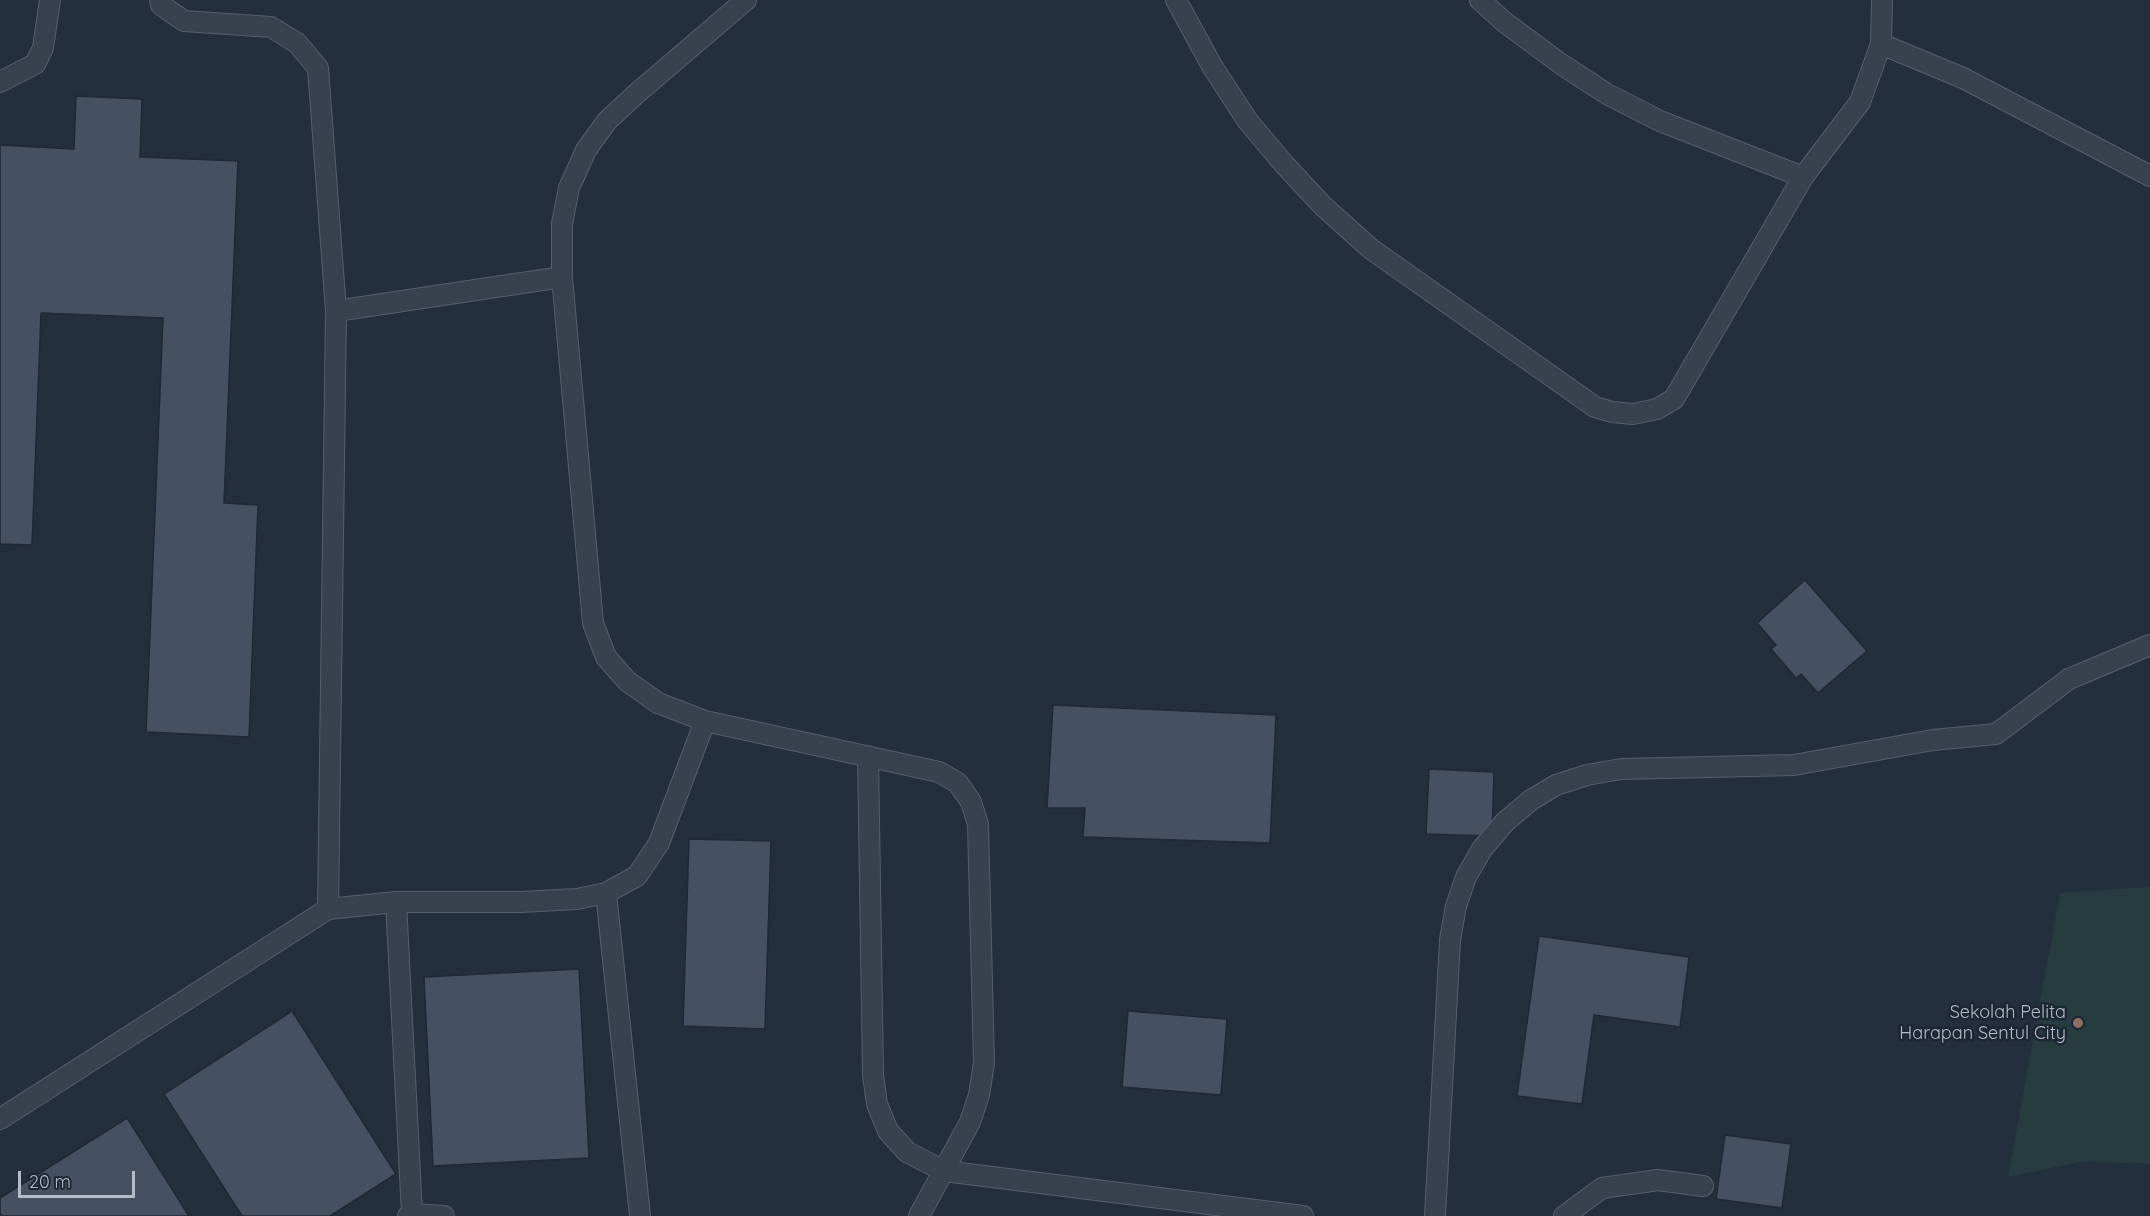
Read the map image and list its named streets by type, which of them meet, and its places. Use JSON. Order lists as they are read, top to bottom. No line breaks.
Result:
{"places":["Sekolah Pelita Harapan Sentul City"],"scale_bar":"20 m"}
